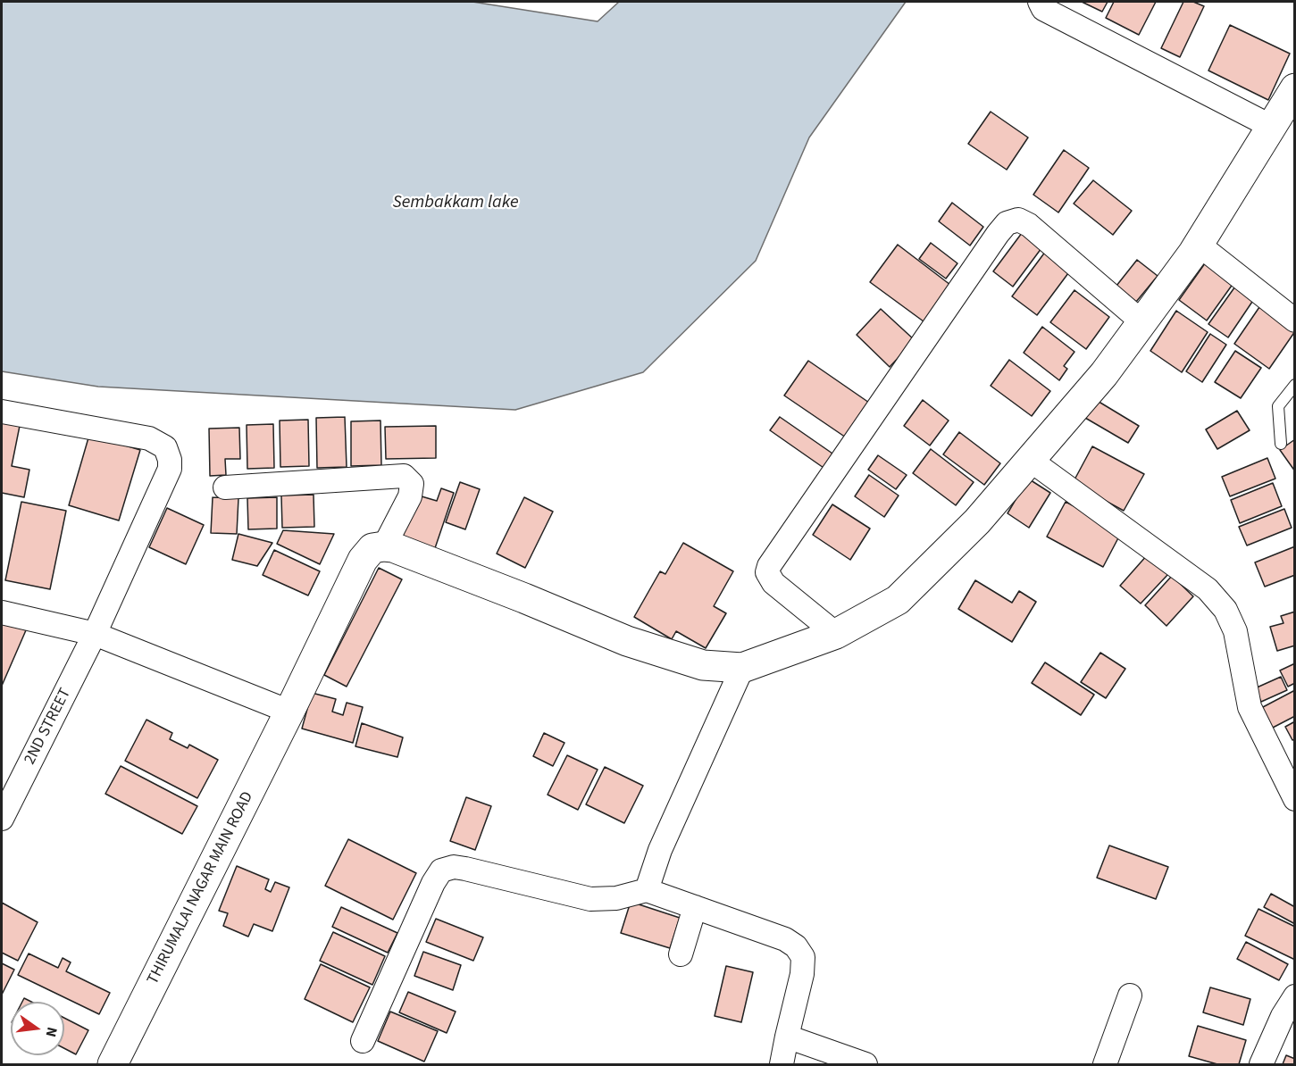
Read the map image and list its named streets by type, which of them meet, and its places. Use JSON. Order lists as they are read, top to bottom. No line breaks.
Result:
{"streets":{"street":["2ND STREET","THIRUMALAI NAGAR MAIN ROAD"]},"water":["Sembakkam lake"],"north":"right"}
